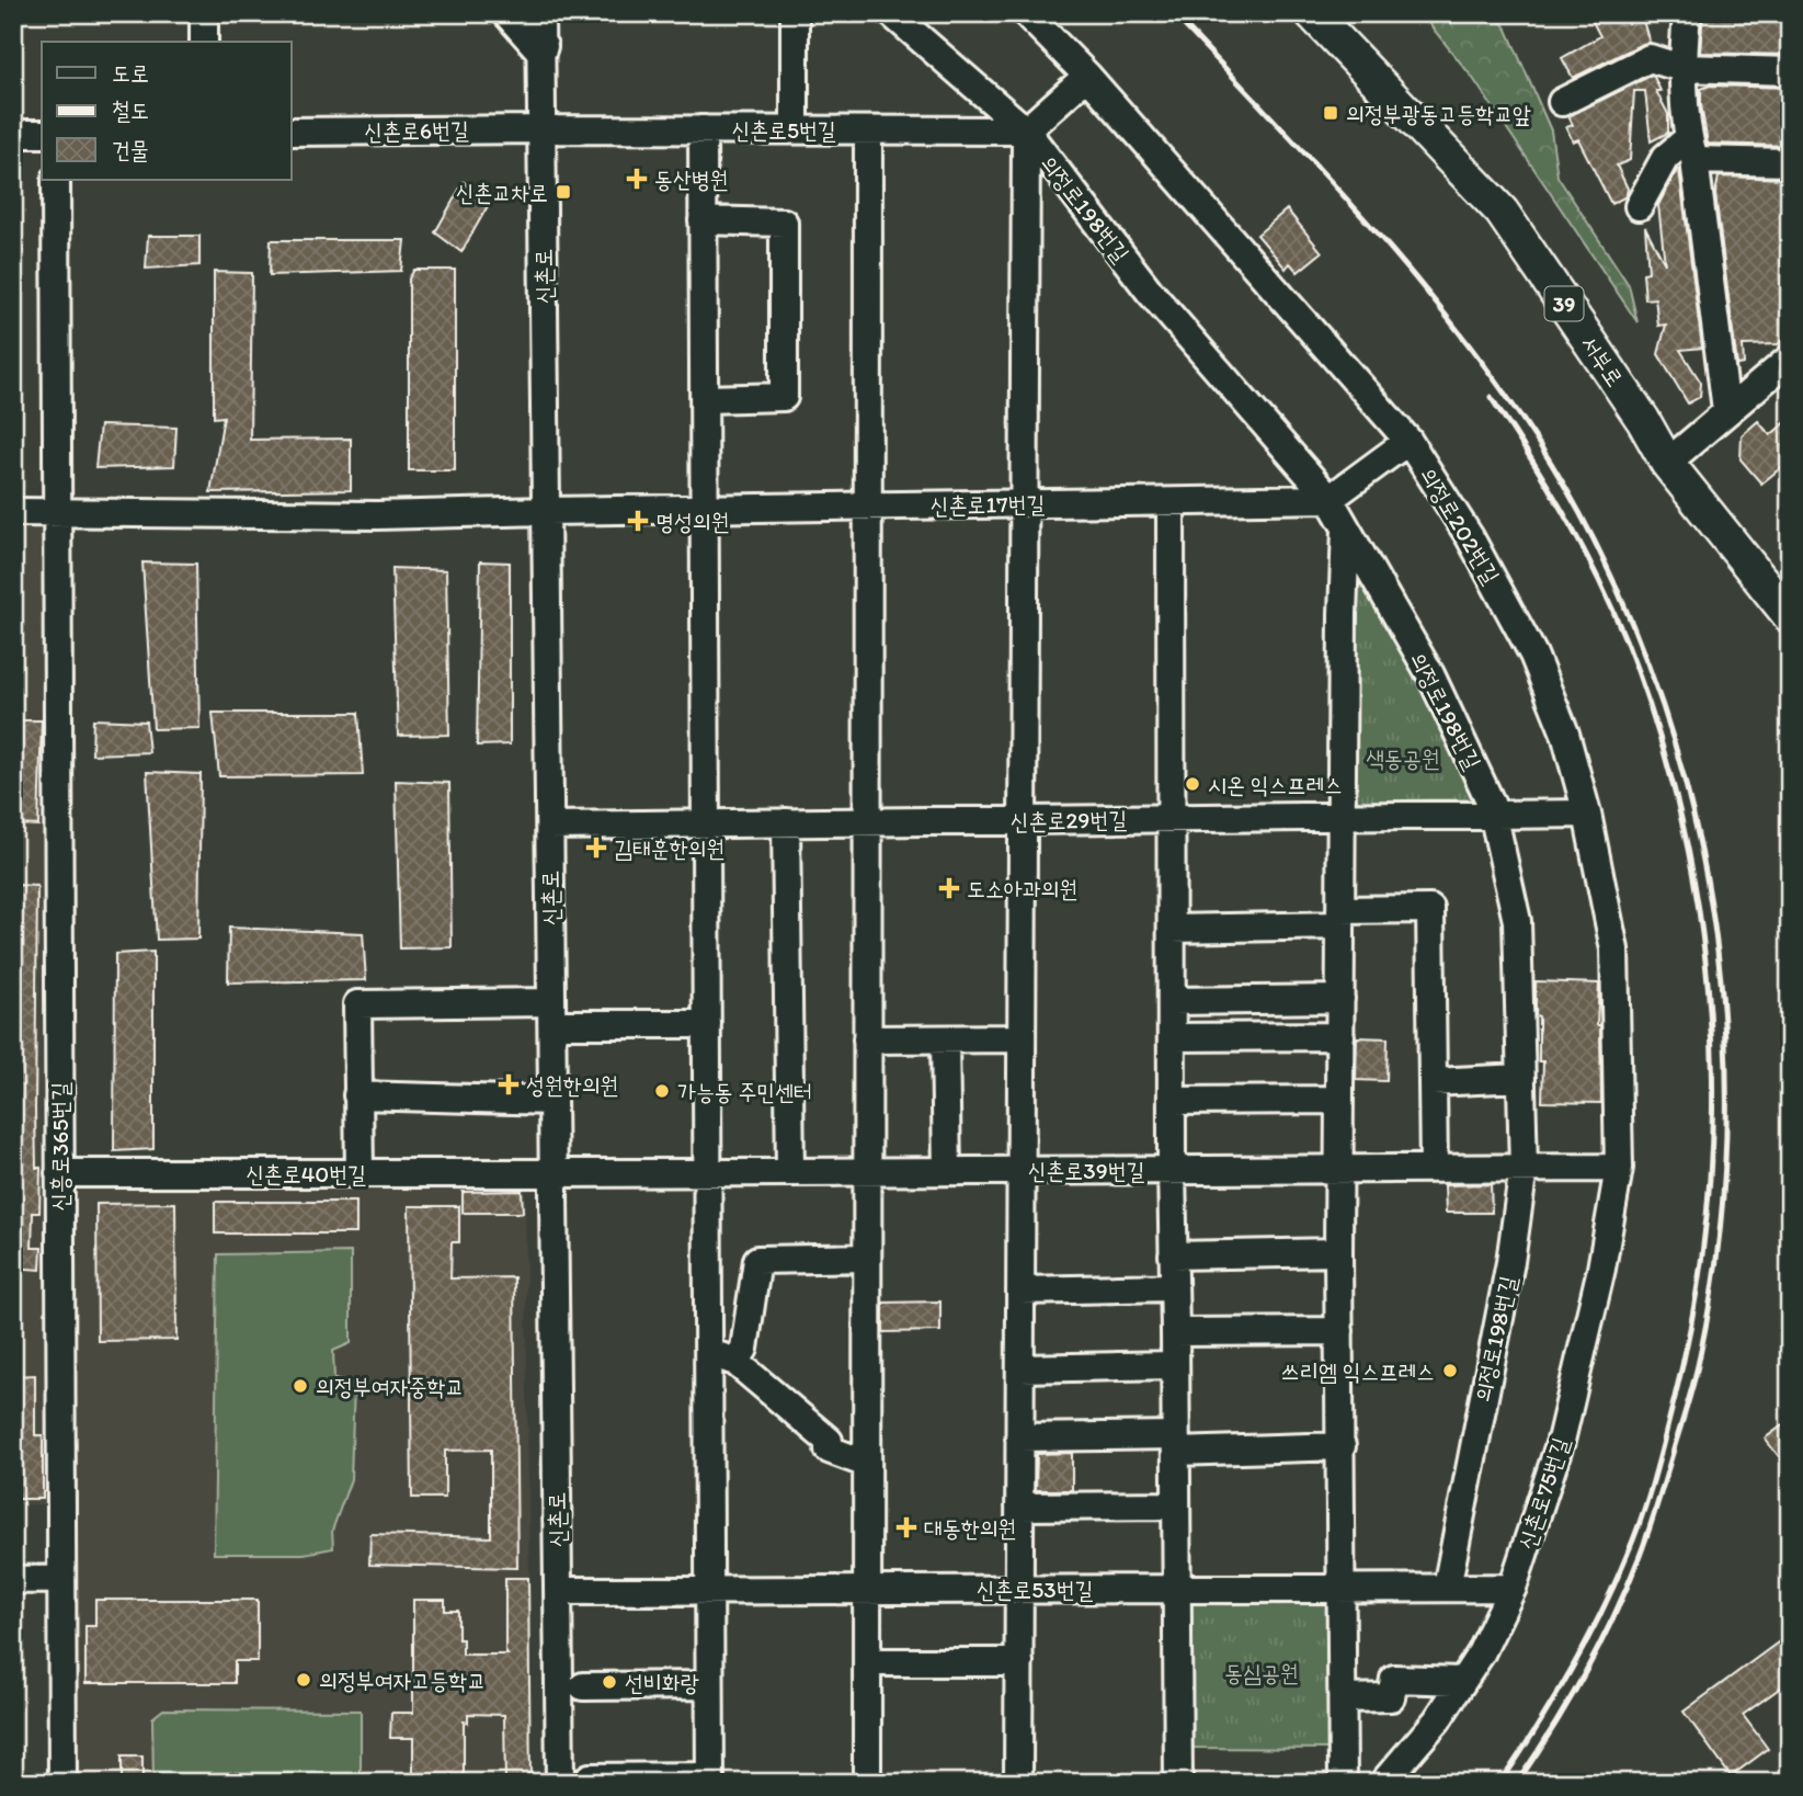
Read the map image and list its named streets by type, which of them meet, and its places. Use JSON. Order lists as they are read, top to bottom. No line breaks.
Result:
{"streets":{"main road":["39","서부로"],"street":["신촌로5번길","신촌로6번길","의정로198번길","신촌로","신촌로17번길","의정로202번길","신촌로29번길","신흥로365번길","신촌로39번길","신촌로40번길","신촌로75번길","신촌로53번길"]},"crossings":[["신촌로5번길","신촌로6번길"],["신촌로5번길","의정로198번길"],["신촌로5번길","신촌로"],["신촌로6번길","신촌로"],["의정로198번길","신촌로17번길"],["의정로198번길","신촌로29번길"],["의정로198번길","신촌로39번길"],["의정로198번길","신촌로53번길"],["신촌로","신촌로17번길"],["신촌로","신촌로29번길"],["신촌로","신촌로39번길"],["신촌로","신촌로40번길"],["신촌로","신촌로53번길"],["신촌로17번길","신흥로365번길"],["의정로202번길","신촌로29번길"],["의정로202번길","신촌로39번길"],["의정로202번길","신촌로75번길"],["신흥로365번길","신촌로40번길"],["신촌로39번길","신촌로40번길"],["신촌로39번길","신촌로75번길"],["신촌로75번길","신촌로53번길"]],"parks":["색동공원","동심공원"],"places":{"transit":["의정부광동고등학교앞","신촌교차로"],"health":["동산병원","명성의원","김태훈한의원","도소아과의원","성원한의원","대동한의원"],"other":["시온 익스프레스","가능동 주민센터","쓰리엠 익스프레스","의정부여자중학교","의정부여자고등학교","선비화랑"]},"legend":["도로","철도","건물"]}
